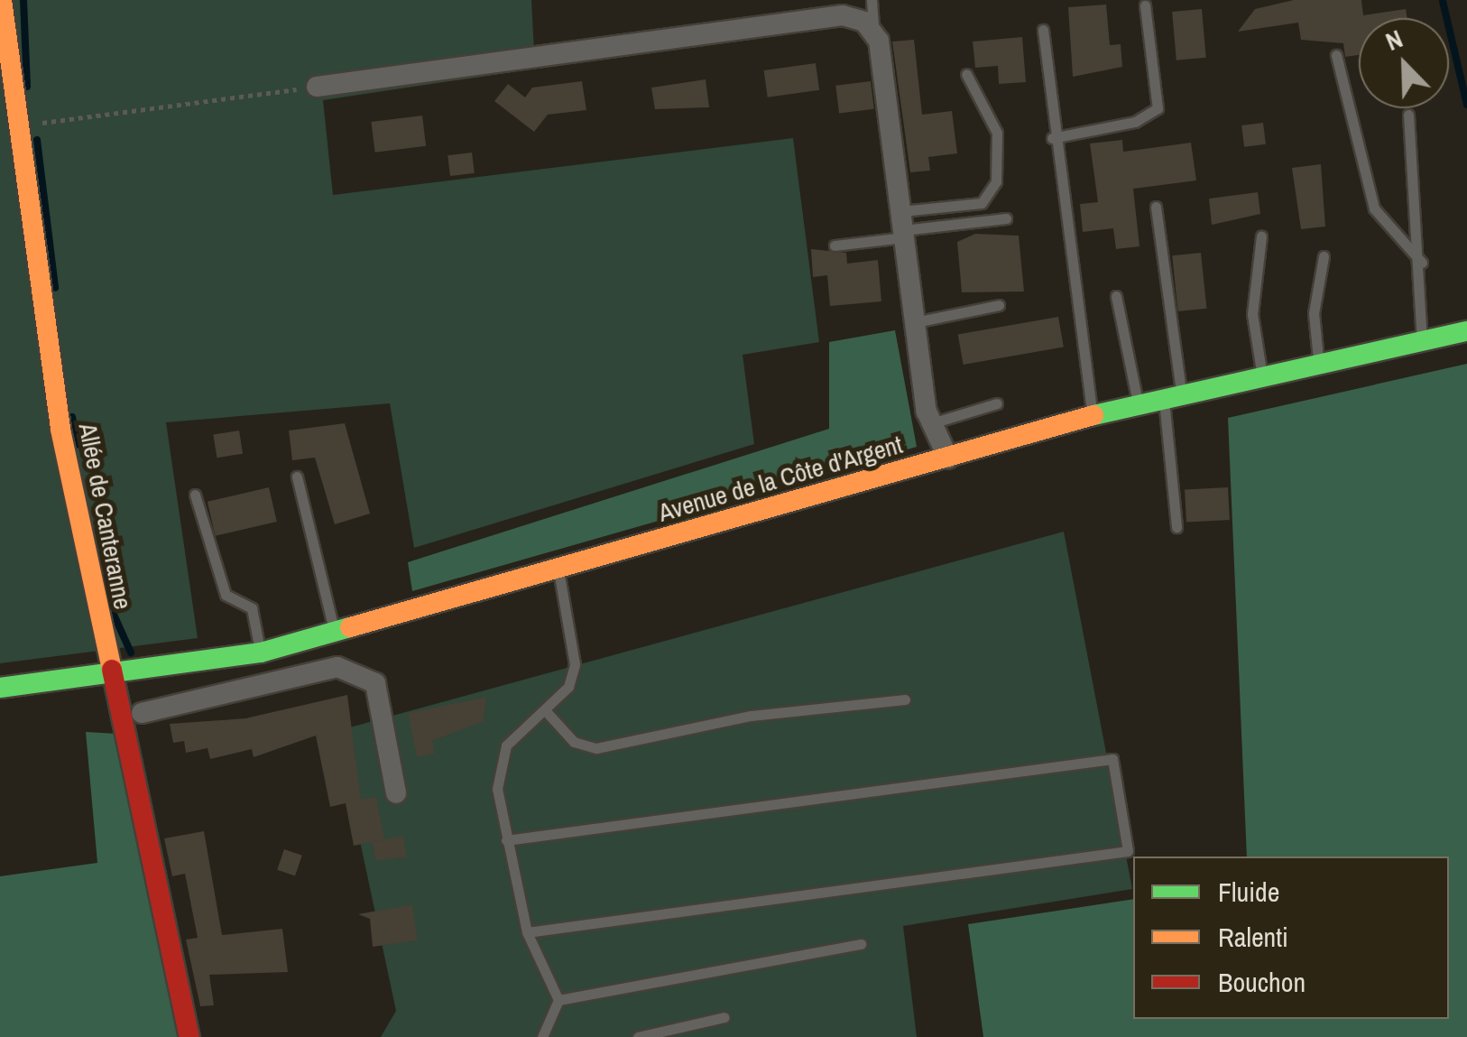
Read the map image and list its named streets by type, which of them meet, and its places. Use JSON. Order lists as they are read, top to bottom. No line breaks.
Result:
{"streets":{"main road":["Avenue de la Côte d'Argent","Allée de Canteranne"]},"crossings":[["Avenue de la Côte d'Argent","Allée de Canteranne"]],"legend":["Fluide","Ralenti","Bouchon"],"north":"top left"}
